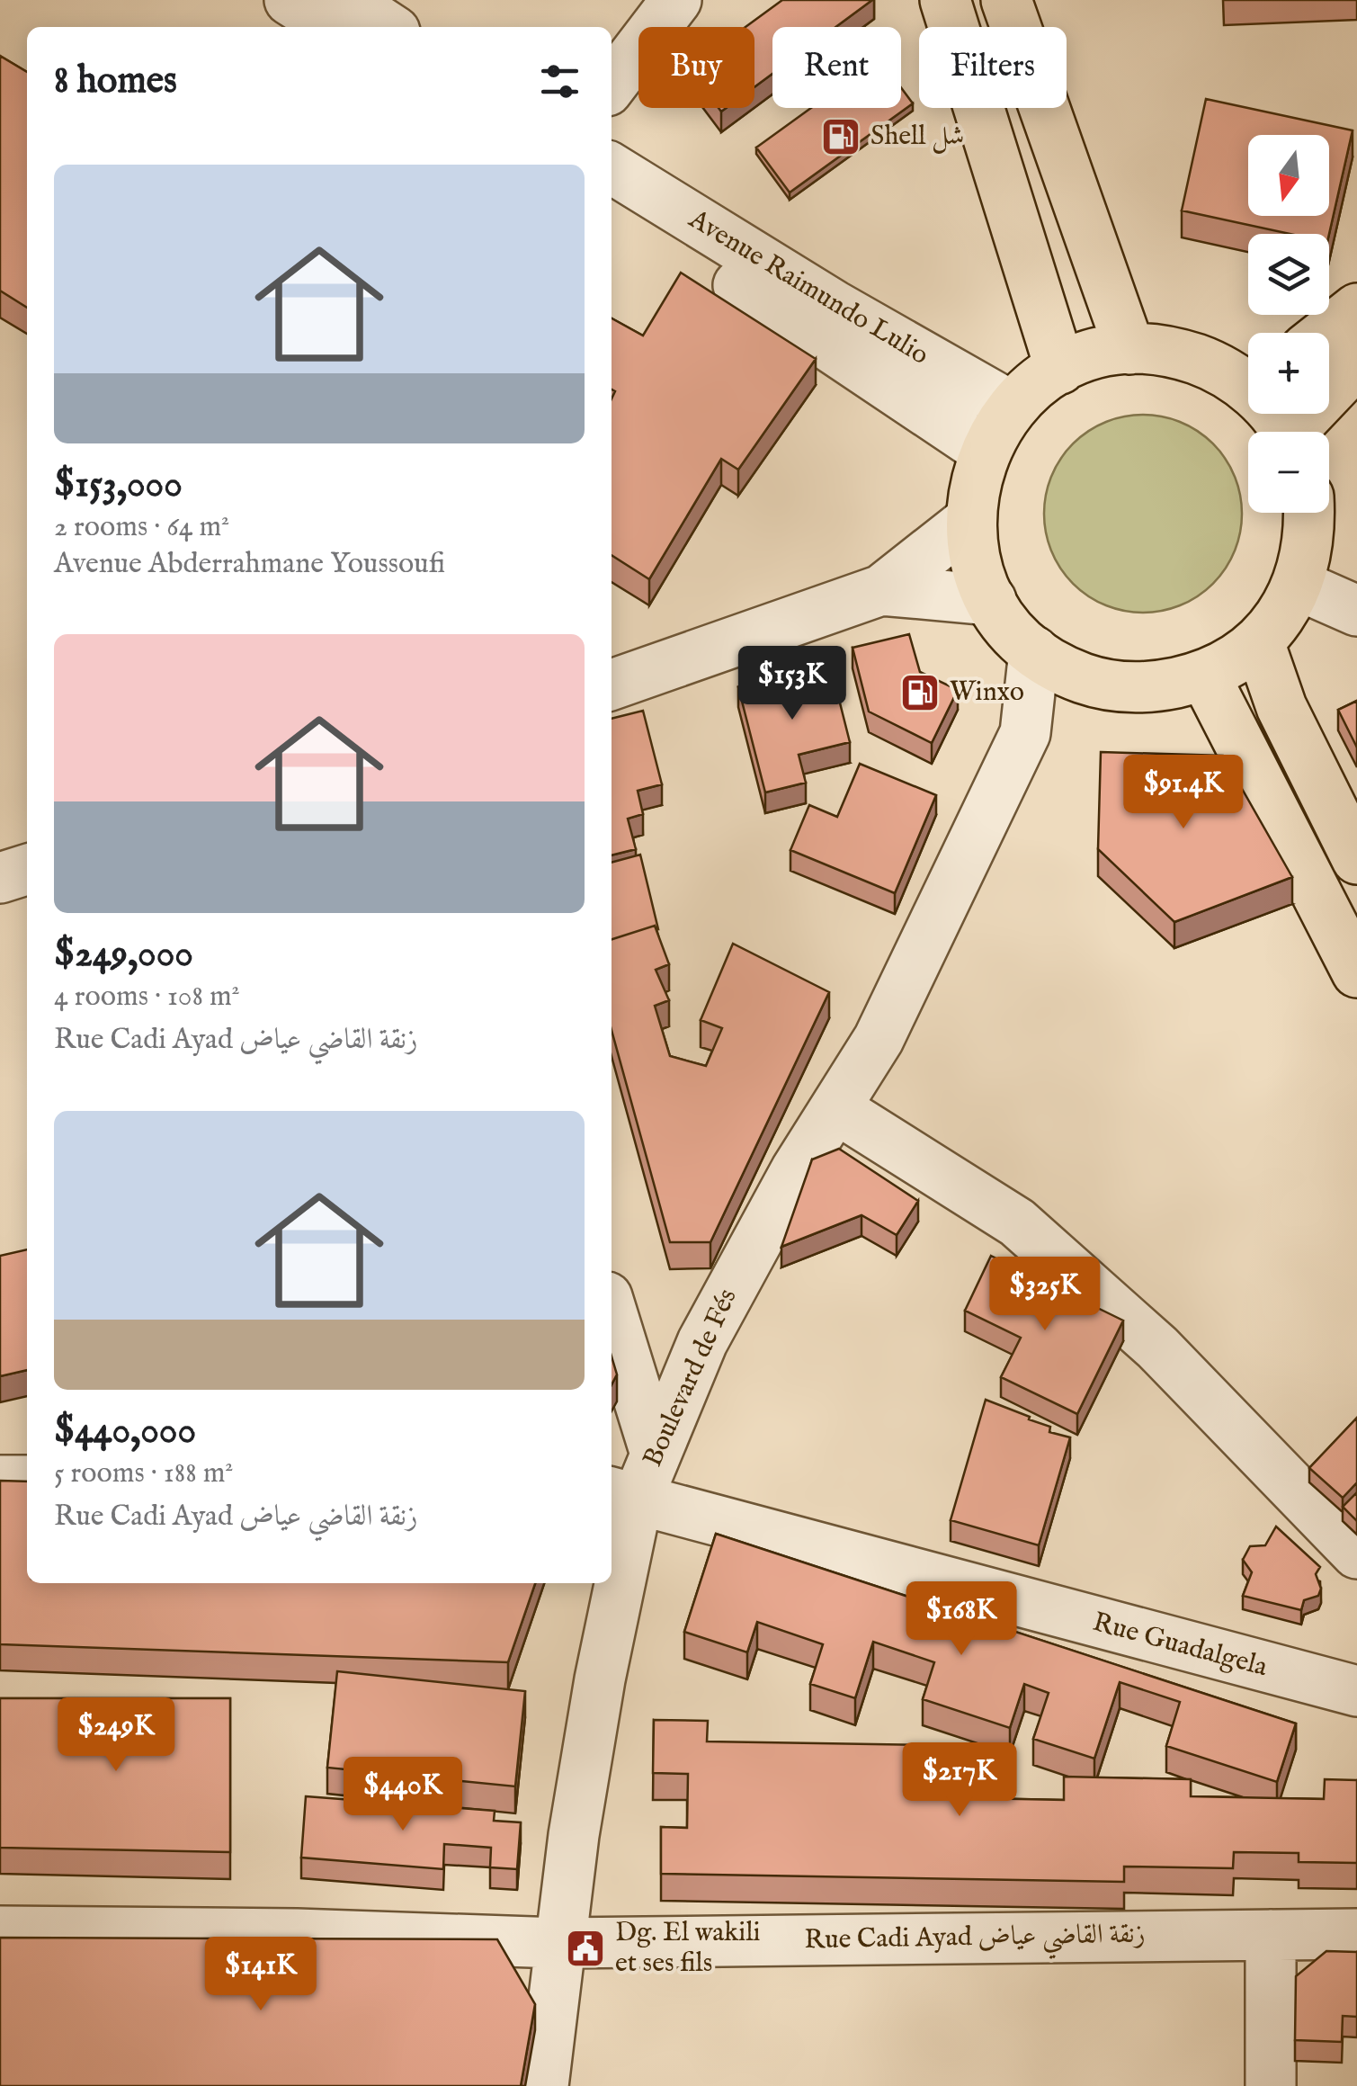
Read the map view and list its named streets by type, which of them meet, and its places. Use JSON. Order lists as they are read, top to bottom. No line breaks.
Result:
{"streets":{"street":["Avenue Raimundo Lulio","Boulevard de Fés","Rue Guadalgela","Rue Cadi Ayad زنقة القاضي عياض"]},"crossings":[["Boulevard de Fés","Rue Guadalgela"],["Boulevard de Fés","Rue Cadi Ayad زنقة القاضي عياض"]],"places":{"fuel station":["Shell شل","Winxo"],"public building":["Dg. El wakili et ses fils"]},"north":"bottom","page":{"chip":["Buy","Rent","Filters"],"heading":"8 homes","map_buttons":["+","−"],"list":[{"name":"$153,000","note":"2 rooms · 64 m² · Avenue Abderrahmane Youssoufi"},{"name":"$249,000","note":"4 rooms · 108 m² · Rue Cadi Ayad زنقة القاضي عياض"},{"name":"$440,000","note":"5 rooms · 188 m² · Rue Cadi Ayad زنقة القاضي عياض"}],"price":["$153K","$91.4K","$325K","$168K","$249K","$217K","$440K","$141K"]}}
